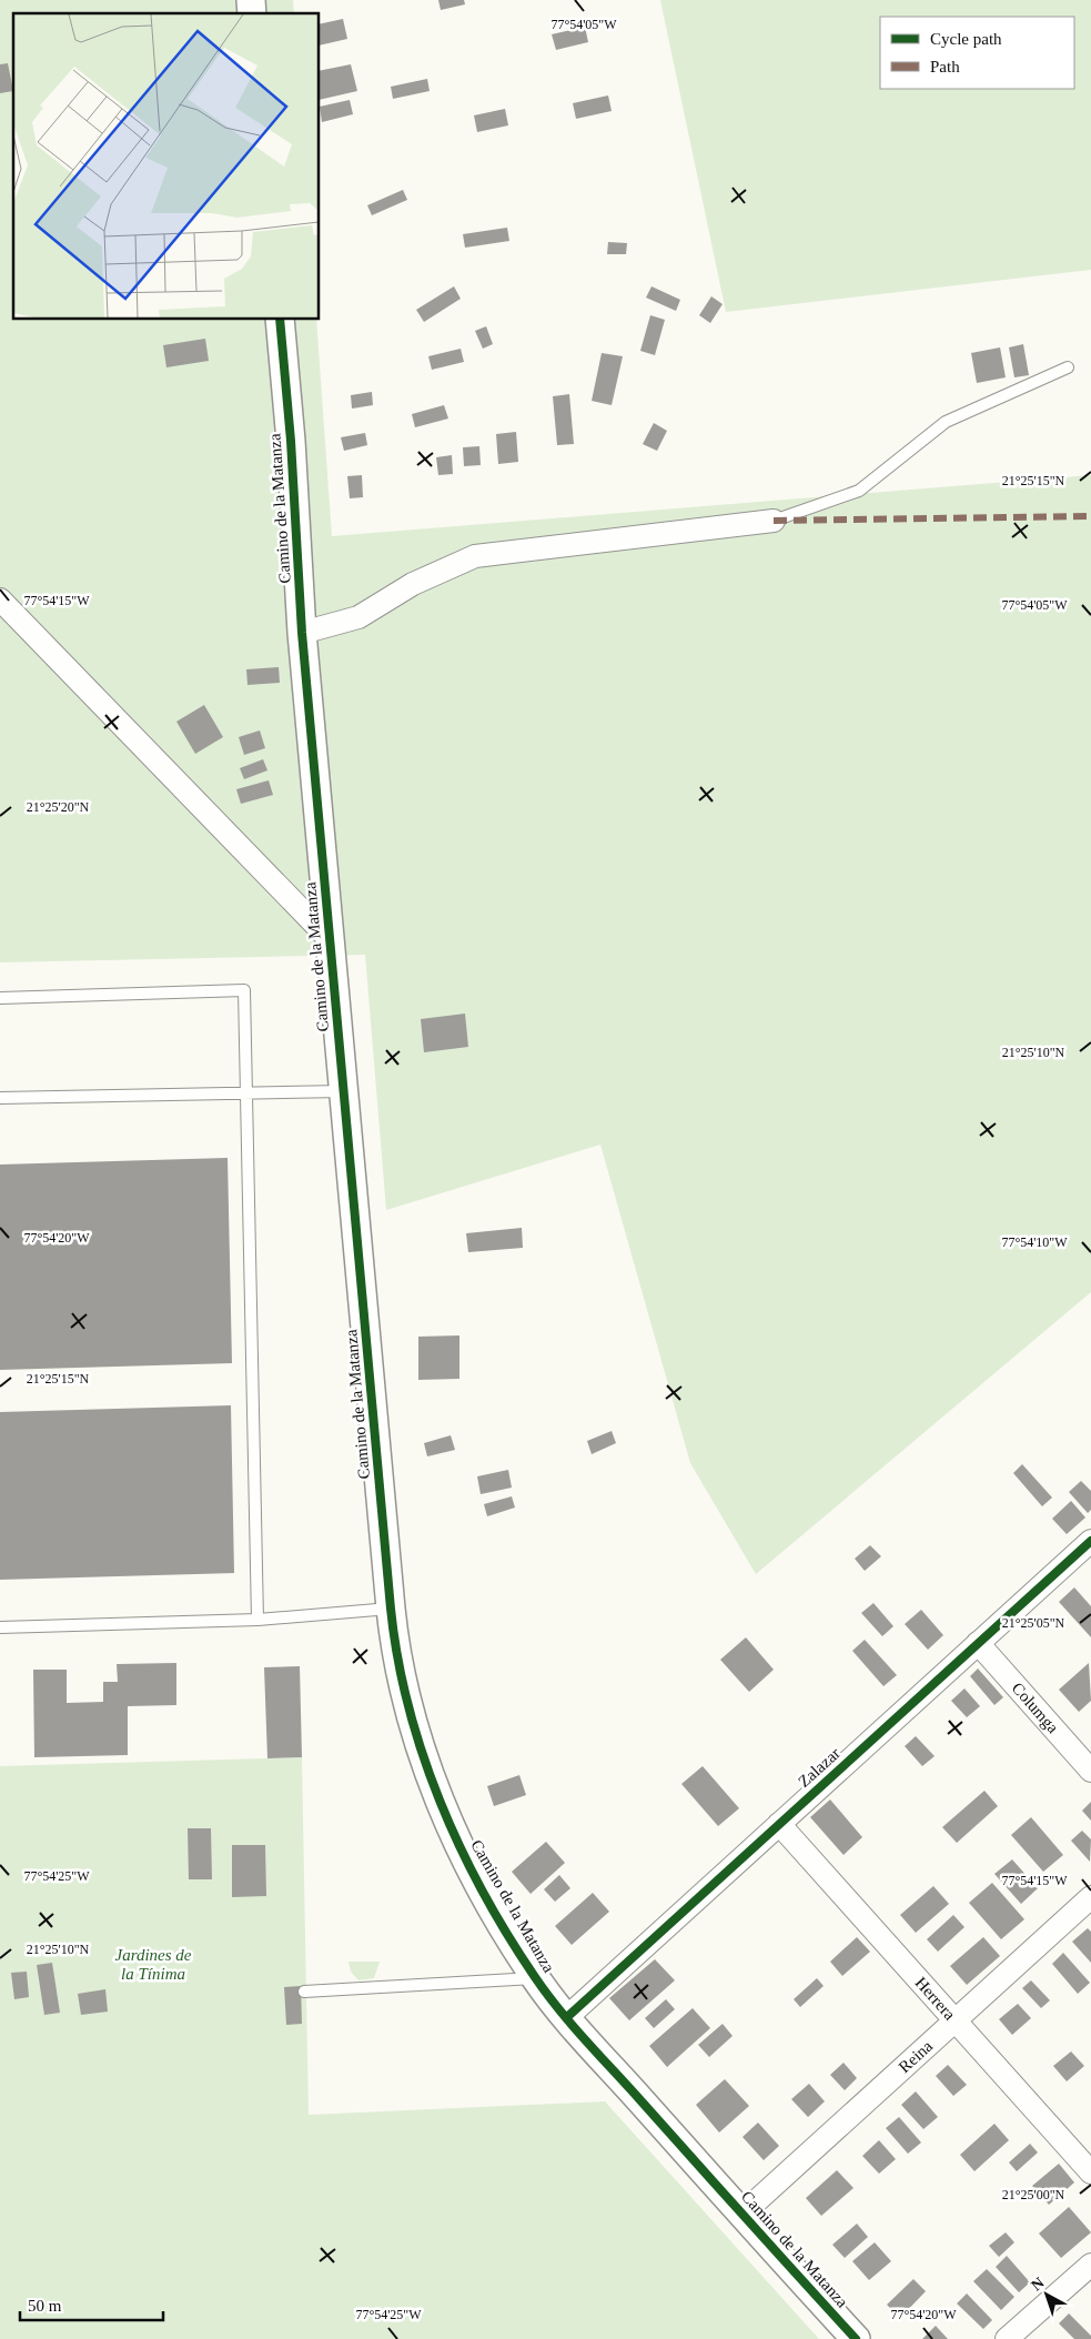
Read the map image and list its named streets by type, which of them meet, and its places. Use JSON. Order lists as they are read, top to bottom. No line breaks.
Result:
{"streets":{"street":["Camino de la Matanza","Columga","Zalazar","Herrera","Reina"]},"crossings":[["Camino de la Matanza","Zalazar"],["Camino de la Matanza","Reina"],["Columga","Zalazar"],["Zalazar","Herrera"],["Herrera","Reina"]],"parks":["Jardines de la Tínima"],"legend":["Cycle path","Path"],"scale_bar":"50 m","north":"top left","coordinates":["77°54'05\"W","21°25'15\"N","77°54'15\"W","21°25'20\"N","21°25'10\"N","77°54'20\"W","77°54'10\"W","21°25'05\"N","77°54'25\"W","21°25'00\"N"]}
